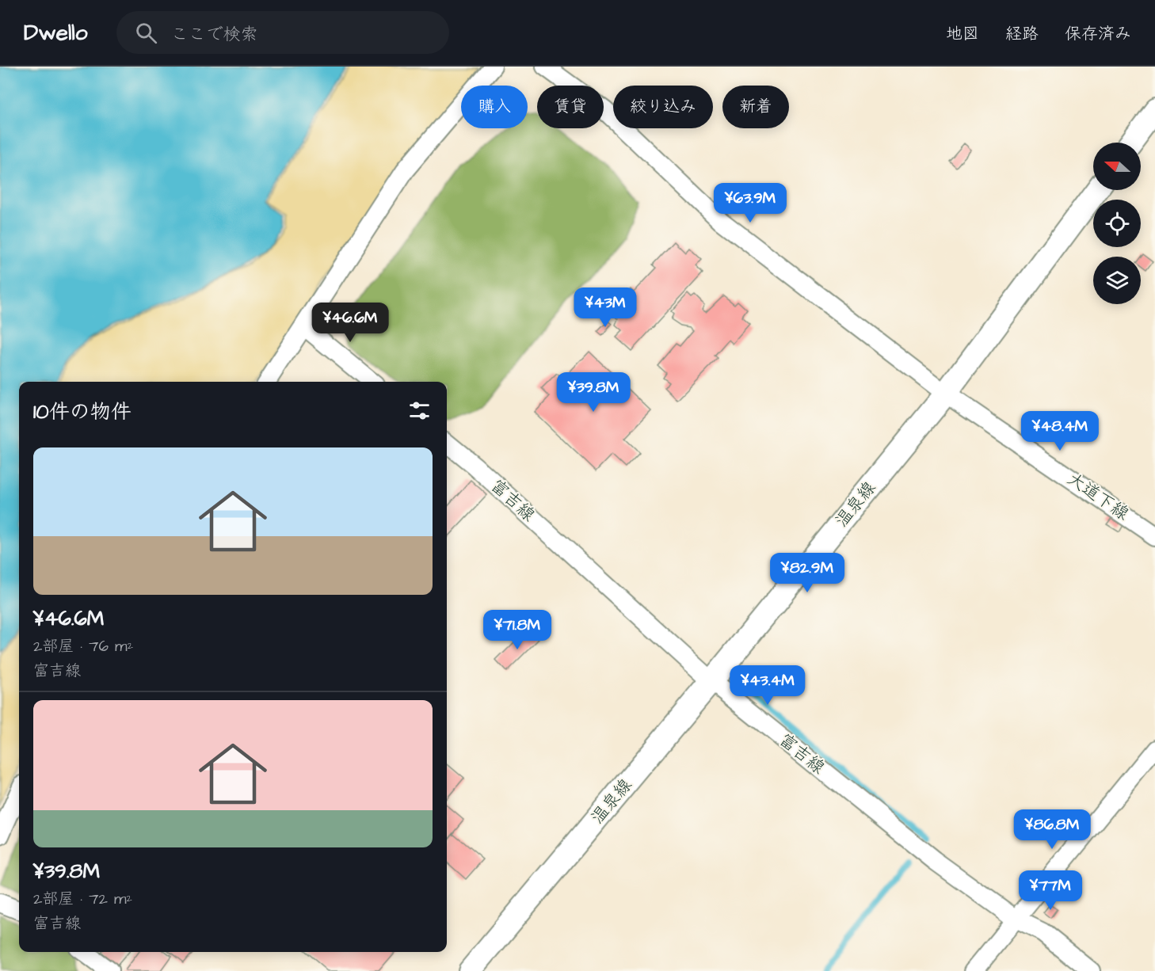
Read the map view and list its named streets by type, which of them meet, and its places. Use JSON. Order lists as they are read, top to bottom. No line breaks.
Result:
{"streets":{"street":["大道下線","富吉線","温泉線"]},"crossings":[["大道下線","温泉線"],["富吉線","温泉線"]],"north":"left","page":{"header":"Dwello","search":"ここで検索","nav":["地図","経路","保存済み"],"chip":["購入","賃貸","絞り込み","新着"],"price":["¥63.9M","¥43M","¥46.6M","¥39.8M","¥48.4M","¥82.9M","¥71.8M","¥43.4M","¥86.8M","¥77M"],"heading":"10件の物件","list":[{"name":"¥46.6M","note":"2部屋 · 76 m² · 富吉線"},{"name":"¥39.8M","note":"2部屋 · 72 m² · 富吉線"}]}}
